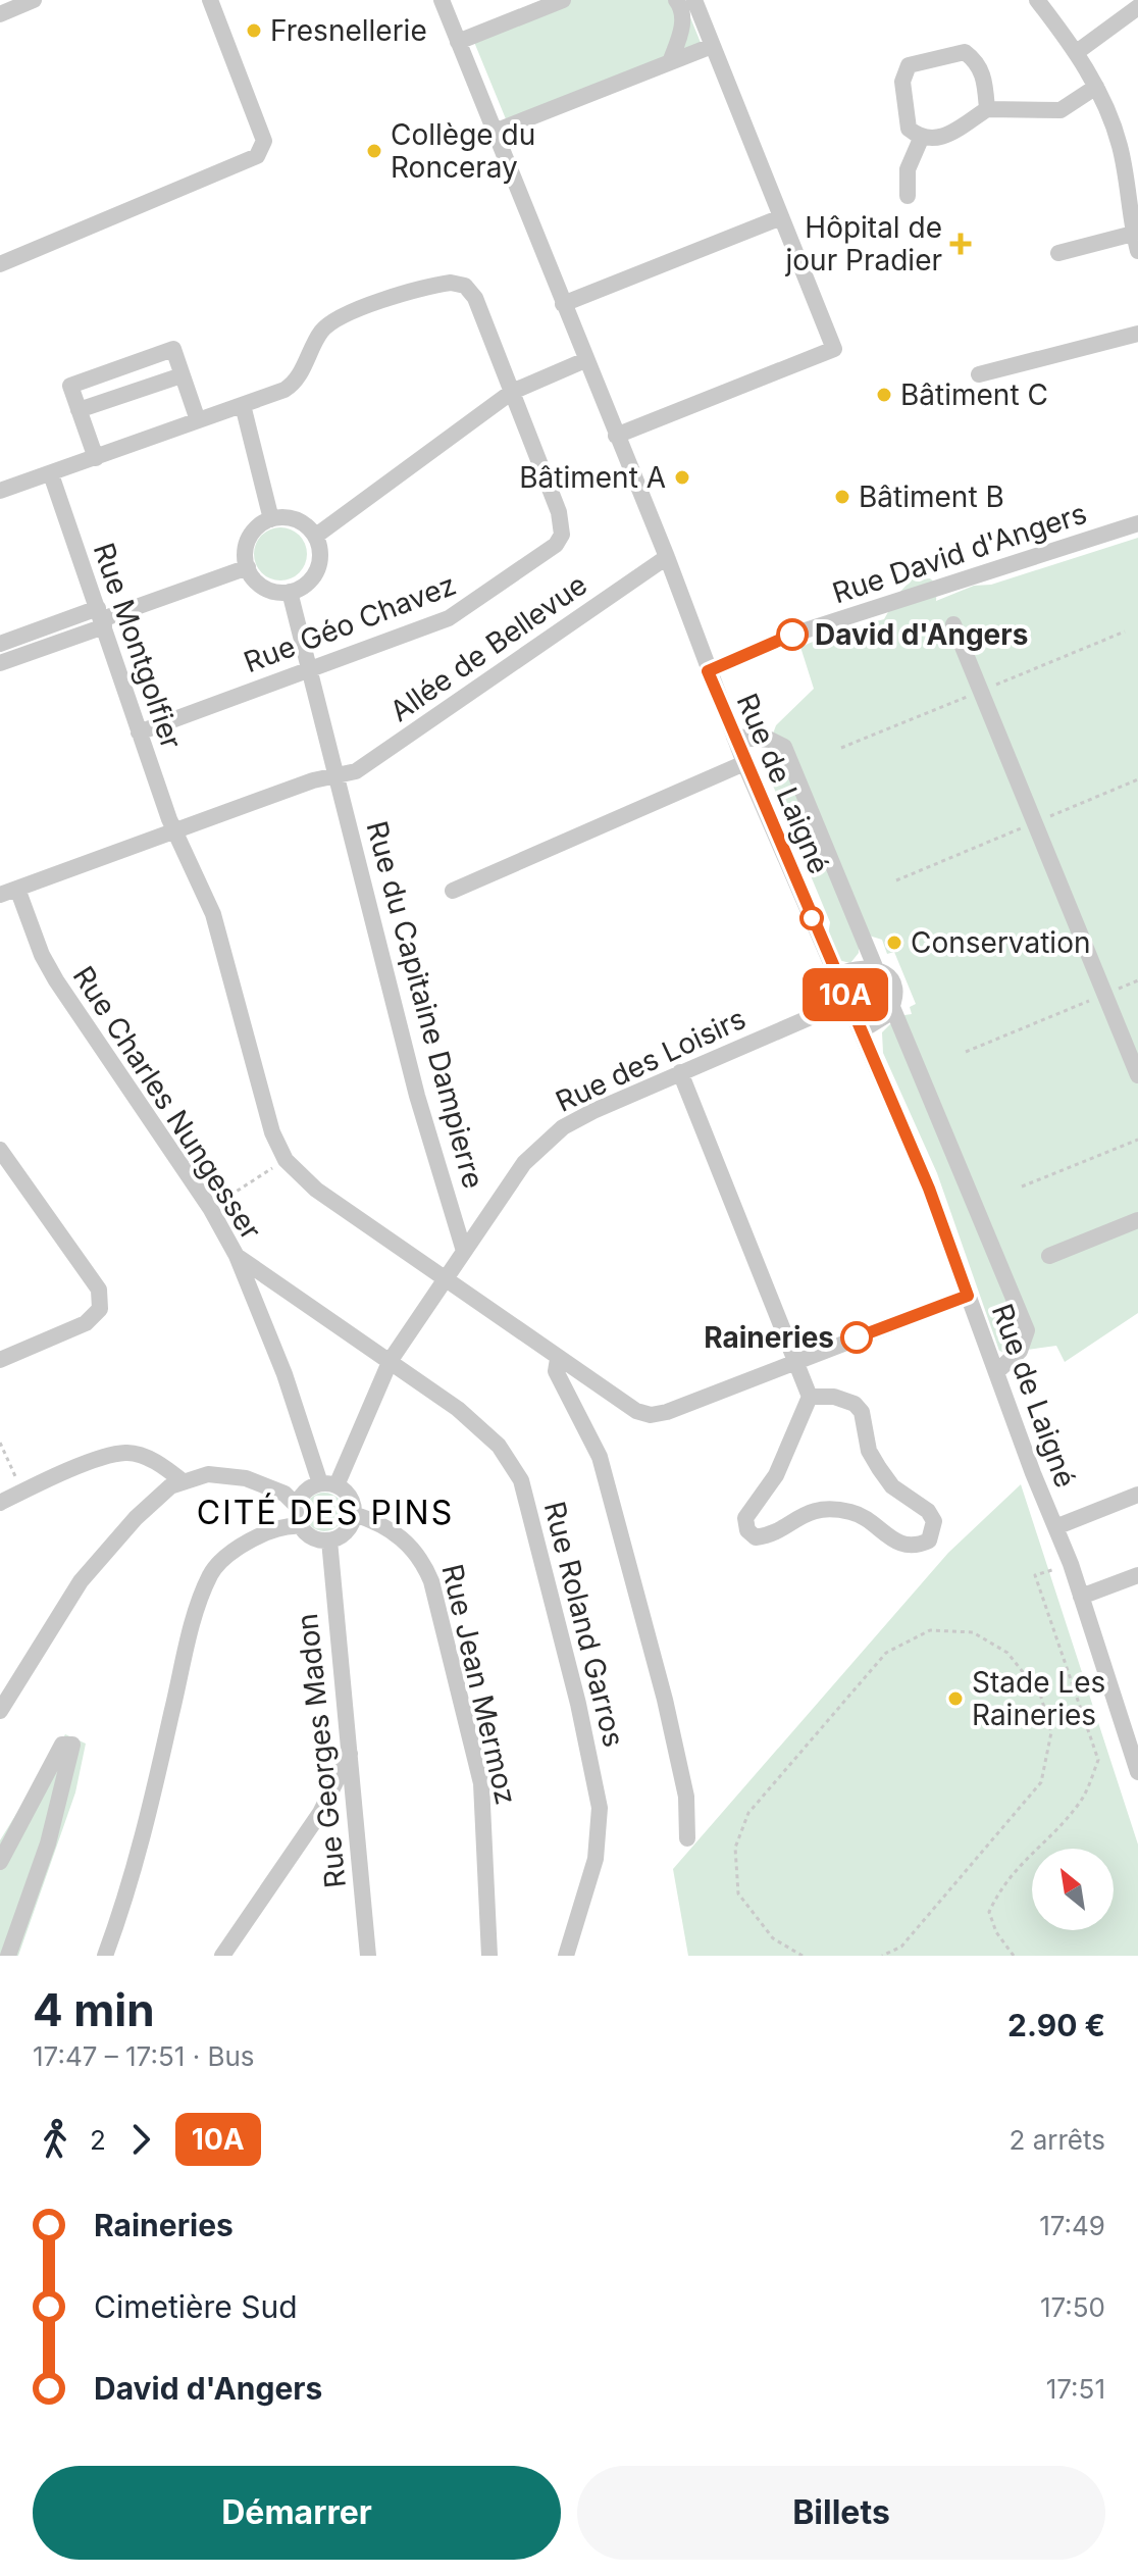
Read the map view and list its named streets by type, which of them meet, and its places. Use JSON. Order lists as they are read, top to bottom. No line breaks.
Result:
{"streets":{"street":["Rue David d'Angers","Rue Géo Chavez","Rue Montgolfier","Allée de Bellevue","Rue de Laigné","Rue du Capitaine Dampierre","Rue des Loisirs","Rue Charles Nungesser","Rue Roland Garros","Rue Jean Mermoz","Rue Georges Madon"]},"crossings":[["Rue David d'Angers","Rue de Laigné"],["Rue Géo Chavez","Rue Montgolfier"],["Rue Géo Chavez","Rue du Capitaine Dampierre"],["Rue Montgolfier","Allée de Bellevue"],["Allée de Bellevue","Rue de Laigné"],["Allée de Bellevue","Rue du Capitaine Dampierre"],["Allée de Bellevue","Rue Charles Nungesser"],["Rue de Laigné","Rue des Loisirs"],["Rue du Capitaine Dampierre","Rue des Loisirs"],["Rue des Loisirs","Rue Charles Nungesser"],["Rue des Loisirs","Rue Roland Garros"],["Rue des Loisirs","Rue Jean Mermoz"],["Rue des Loisirs","Rue Georges Madon"],["Rue Charles Nungesser","Rue Roland Garros"],["Rue Charles Nungesser","Rue Jean Mermoz"],["Rue Charles Nungesser","Rue Georges Madon"],["Rue Jean Mermoz","Rue Georges Madon"]],"districts":["CITÉ DES PINS"],"places":{"other":["Fresnellerie","Collège du Ronceray","Bâtiment C","Bâtiment A","Bâtiment B","David d'Angers","Conservation","Raineries","Stade Les Raineries"],"health":["Hôpital de jour Pradier"]},"lines":["bus line 10A"],"north":"top left","page":{"on_map":"10A","heading":["4 min","17:47 – 17:51 · Bus","2.90 €"],"legs":["2","10A","2 arrêts"],"list":[{"name":"Raineries","value":"17:49"},{"name":"Cimetière Sud","value":"17:50"},{"name":"David d'Angers","value":"17:51"}],"buttons":["Démarrer","Billets"]}}
